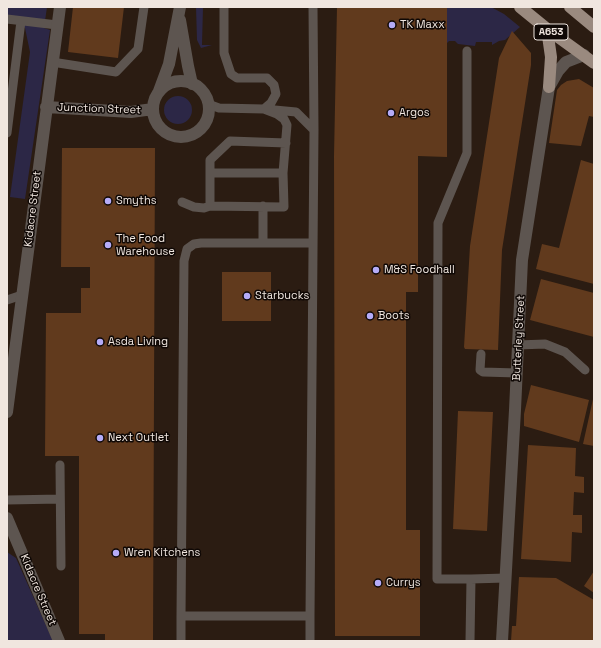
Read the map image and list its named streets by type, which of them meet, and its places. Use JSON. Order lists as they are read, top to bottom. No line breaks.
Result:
{"streets":{"main road":["A653"],"street":["Junction Street","Kidacre Street","Butterley Street"]},"crossings":[["A653","Butterley Street"],["Junction Street","Kidacre Street"]],"places":["TK Maxx","Argos","Smyths","The Food Warehouse","M&S Foodhall","Starbucks","Boots","Asda Living","Next Outlet","Wren Kitchens","Currys"]}
